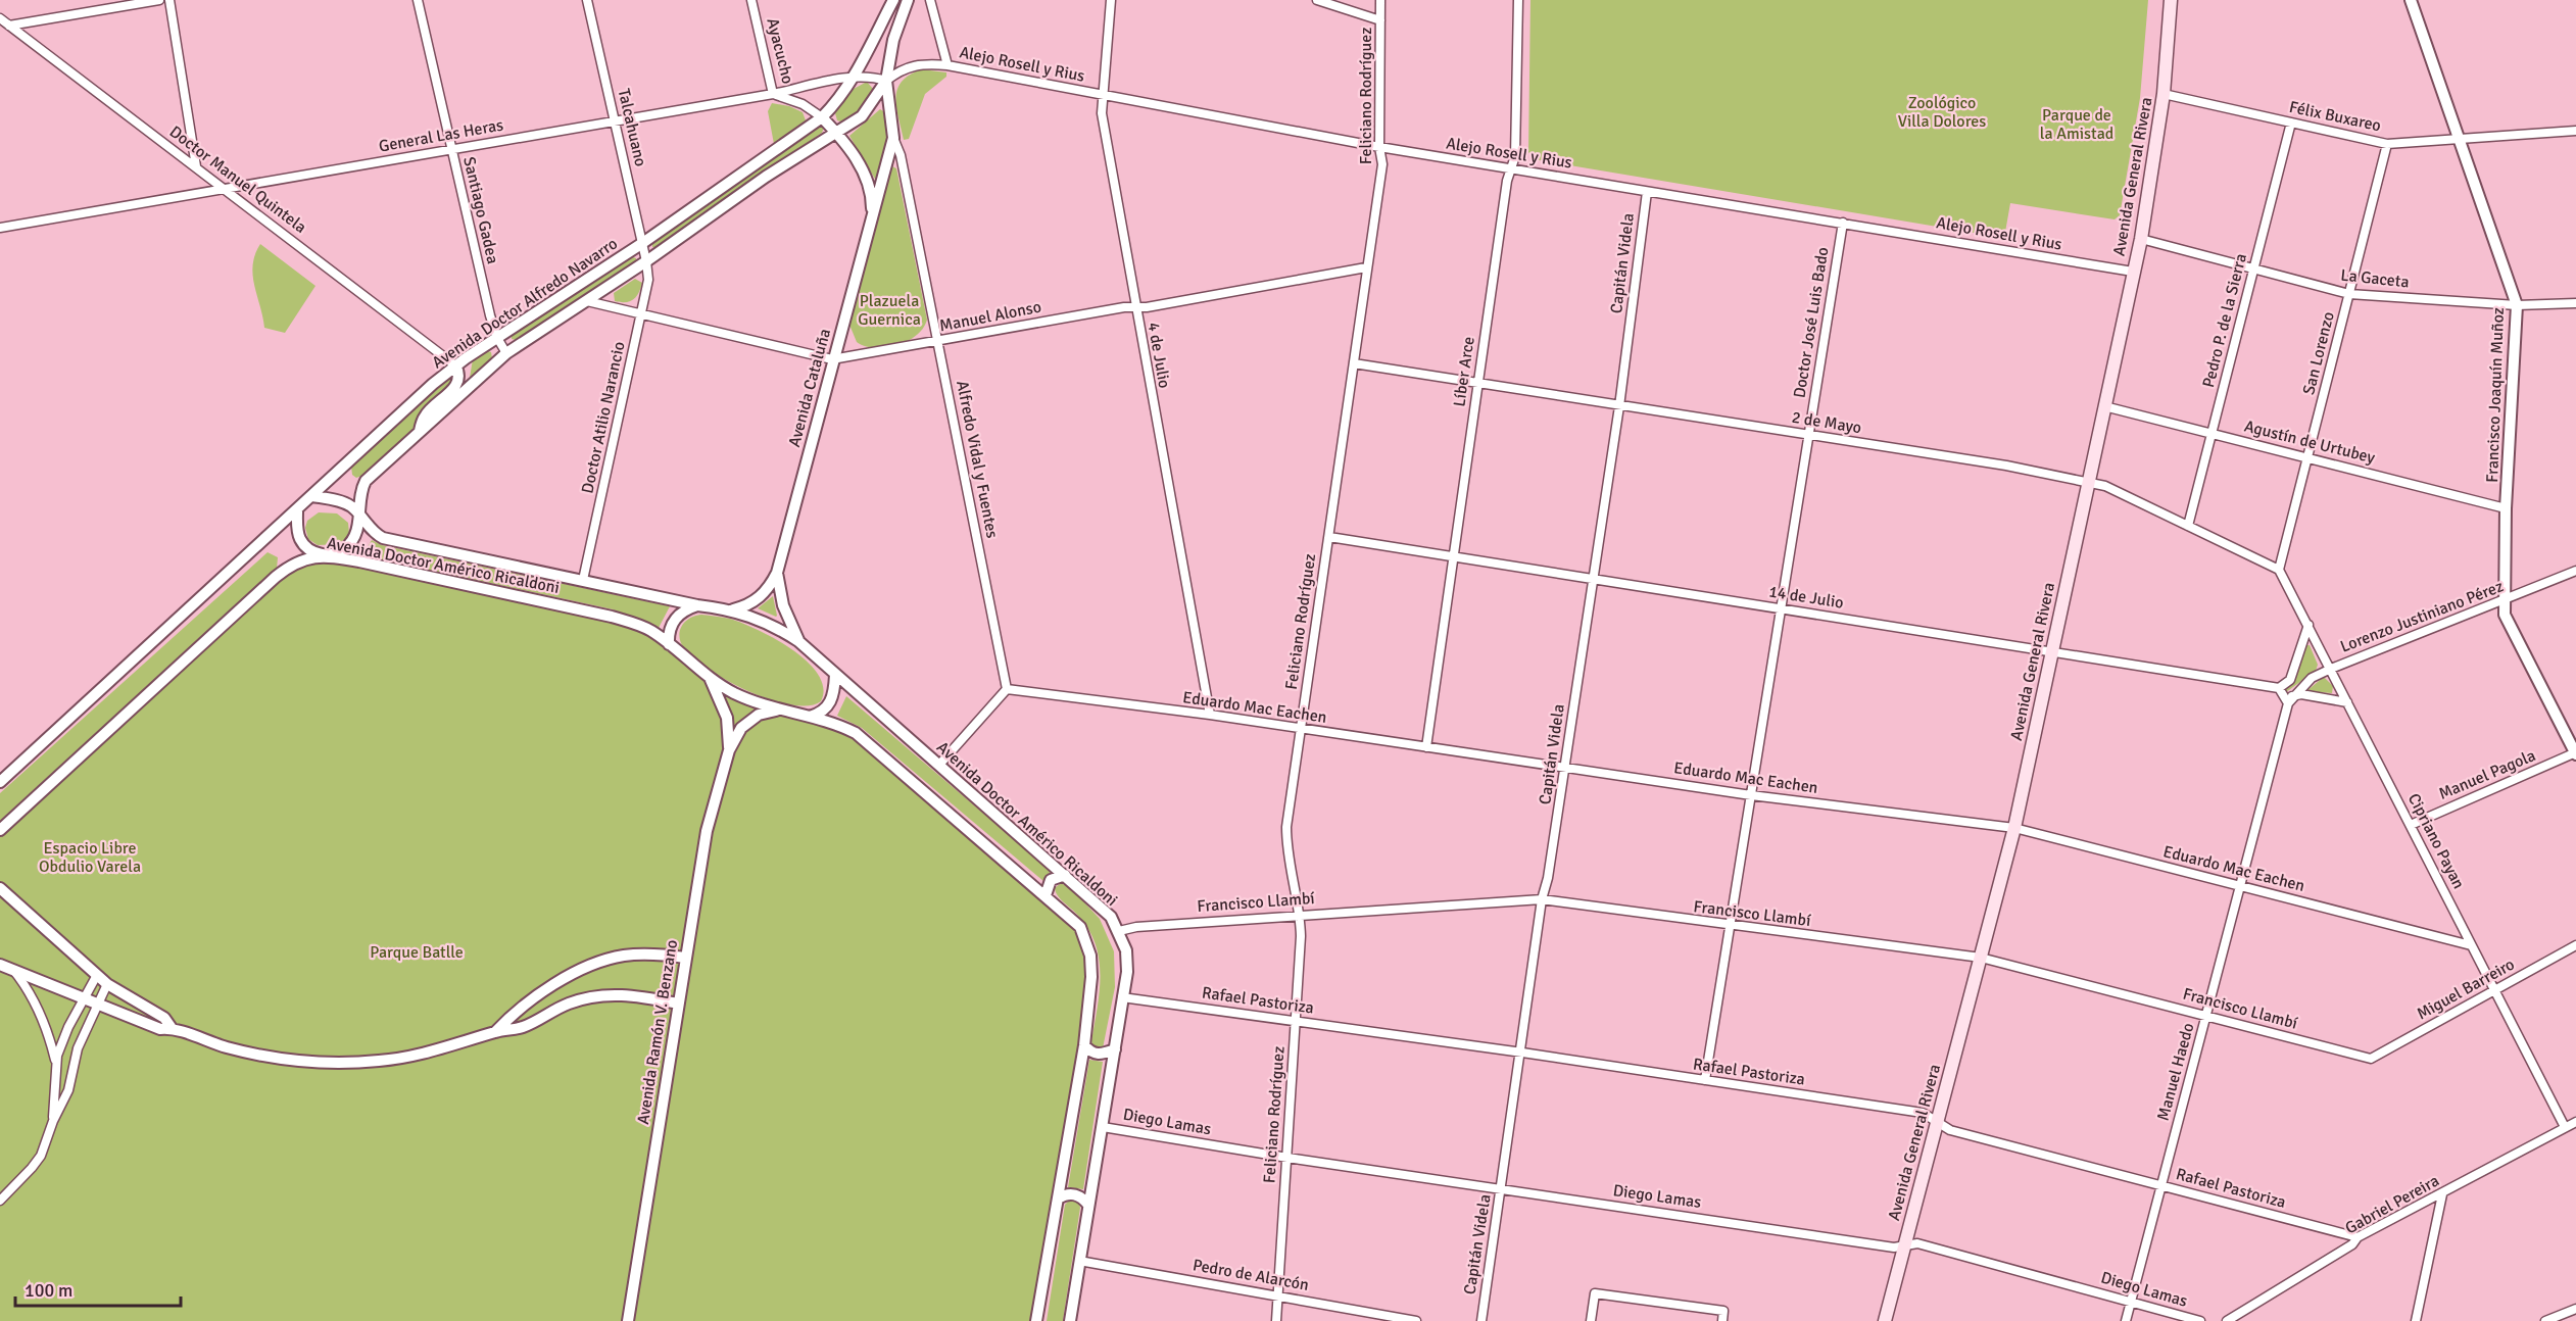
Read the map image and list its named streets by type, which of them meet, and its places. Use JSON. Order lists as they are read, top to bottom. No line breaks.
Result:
{"streets":{"main road":["Avenida General Rivera"],"street":["Ayacucho","Alejo Rosell y Rius","Feliciano Rodríguez","Félix Buxareo","Talcahuano","General Las Heras","Doctor Manuel Quintela","Santiago Gadea","Capitán Videla","La Gaceta","Avenida Doctor Alfredo Navarro","Manuel Alonso","Pedro P. de la Sierra","Doctor José Luis Bado","San Lorenzo","4 de Julio","Líber Arce","Avenida Cataluña","Francisco Joaquín Muñoz","Doctor Atilio Narancio","2 de Mayo","Agustín de Urtubey","Alfredo Vidal y Fuentes","Avenida Doctor Américo Ricaldoni","14 de Julio","Lorenzo Justiniano Pérez","Eduardo Mac Eachen","Manuel Pagola","Cipriano Payan","Francisco Llambí","Miguel Barreiro","Rafael Pastoriza","Avenida Ramón V. Benzano","Manuel Haedo","Diego Lamas","Gabriel Pereira","Pedro de Alarcón"]},"crossings":[["Ayacucho","General Las Heras"],["Ayacucho","Avenida Doctor Alfredo Navarro"],["Ayacucho","Avenida Cataluña"],["Alejo Rosell y Rius","Feliciano Rodríguez"],["Alejo Rosell y Rius","General Las Heras"],["Alejo Rosell y Rius","Avenida General Rivera"],["Alejo Rosell y Rius","Capitán Videla"],["Alejo Rosell y Rius","Avenida Doctor Alfredo Navarro"],["Alejo Rosell y Rius","Doctor José Luis Bado"],["Alejo Rosell y Rius","4 de Julio"],["Alejo Rosell y Rius","Líber Arce"],["Alejo Rosell y Rius","Avenida Cataluña"],["Feliciano Rodríguez","Manuel Alonso"],["Feliciano Rodríguez","2 de Mayo"],["Feliciano Rodríguez","14 de Julio"],["Feliciano Rodríguez","Eduardo Mac Eachen"],["Feliciano Rodríguez","Francisco Llambí"],["Feliciano Rodríguez","Rafael Pastoriza"],["Feliciano Rodríguez","Diego Lamas"],["Feliciano Rodríguez","Pedro de Alarcón"],["Félix Buxareo","Avenida General Rivera"],["Félix Buxareo","Pedro P. de la Sierra"],["Félix Buxareo","San Lorenzo"],["Félix Buxareo","Francisco Joaquín Muñoz"],["Talcahuano","General Las Heras"],["Talcahuano","Avenida Doctor Alfredo Navarro"],["Talcahuano","Doctor Atilio Narancio"],["General Las Heras","Doctor Manuel Quintela"],["General Las Heras","Santiago Gadea"],["General Las Heras","Avenida Doctor Alfredo Navarro"],["General Las Heras","Avenida Cataluña"],["Avenida General Rivera","La Gaceta"],["Avenida General Rivera","2 de Mayo"],["Avenida General Rivera","Agustín de Urtubey"],["Avenida General Rivera","14 de Julio"],["Avenida General Rivera","Eduardo Mac Eachen"],["Avenida General Rivera","Francisco Llambí"],["Avenida General Rivera","Rafael Pastoriza"],["Avenida General Rivera","Diego Lamas"],["Doctor Manuel Quintela","Avenida Doctor Alfredo Navarro"],["Santiago Gadea","Avenida Doctor Alfredo Navarro"],["Capitán Videla","2 de Mayo"],["Capitán Videla","14 de Julio"],["Capitán Videla","Eduardo Mac Eachen"],["Capitán Videla","Francisco Llambí"],["Capitán Videla","Rafael Pastoriza"],["Capitán Videla","Diego Lamas"],["La Gaceta","Pedro P. de la Sierra"],["La Gaceta","San Lorenzo"],["La Gaceta","Francisco Joaquín Muñoz"],["Avenida Doctor Alfredo Navarro","Manuel Alonso"],["Avenida Doctor Alfredo Navarro","Avenida Cataluña"],["Avenida Doctor Alfredo Navarro","Doctor Atilio Narancio"],["Avenida Doctor Alfredo Navarro","Avenida Doctor Américo Ricaldoni"],["Manuel Alonso","4 de Julio"],["Manuel Alonso","Avenida Cataluña"],["Manuel Alonso","Doctor Atilio Narancio"],["Manuel Alonso","Alfredo Vidal y Fuentes"],["Pedro P. de la Sierra","2 de Mayo"],["Pedro P. de la Sierra","Agustín de Urtubey"],["Doctor José Luis Bado","2 de Mayo"],["Doctor José Luis Bado","14 de Julio"],["Doctor José Luis Bado","Eduardo Mac Eachen"],["Doctor José Luis Bado","Francisco Llambí"],["Doctor José Luis Bado","Rafael Pastoriza"],["San Lorenzo","2 de Mayo"],["San Lorenzo","Agustín de Urtubey"],["San Lorenzo","Cipriano Payan"],["4 de Julio","Eduardo Mac Eachen"],["Líber Arce","2 de Mayo"],["Líber Arce","14 de Julio"],["Líber Arce","Eduardo Mac Eachen"],["Avenida Cataluña","Alfredo Vidal y Fuentes"],["Avenida Cataluña","Avenida Doctor Américo Ricaldoni"],["Francisco Joaquín Muñoz","Agustín de Urtubey"],["Francisco Joaquín Muñoz","Lorenzo Justiniano Pérez"],["Francisco Joaquín Muñoz","Manuel Pagola"],["Doctor Atilio Narancio","Avenida Doctor Américo Ricaldoni"],["2 de Mayo","Cipriano Payan"],["Alfredo Vidal y Fuentes","Eduardo Mac Eachen"],["Avenida Doctor Américo Ricaldoni","Francisco Llambí"],["Avenida Doctor Américo Ricaldoni","Rafael Pastoriza"],["Avenida Doctor Américo Ricaldoni","Avenida Ramón V. Benzano"],["Avenida Doctor Américo Ricaldoni","Diego Lamas"],["Avenida Doctor Américo Ricaldoni","Pedro de Alarcón"],["Lorenzo Justiniano Pérez","Cipriano Payan"],["Lorenzo Justiniano Pérez","Manuel Haedo"],["Eduardo Mac Eachen","Cipriano Payan"],["Eduardo Mac Eachen","Manuel Haedo"],["Manuel Pagola","Cipriano Payan"],["Cipriano Payan","Miguel Barreiro"],["Cipriano Payan","Gabriel Pereira"],["Francisco Llambí","Miguel Barreiro"],["Francisco Llambí","Manuel Haedo"],["Rafael Pastoriza","Manuel Haedo"],["Rafael Pastoriza","Gabriel Pereira"],["Manuel Haedo","Diego Lamas"]],"parks":["Zoológico Villa Dolores","Parque de la Amistad","Plazuela Guernica","Espacio Libre Obdulio Varela","Parque Batlle"],"scale_bar":"100 m"}
